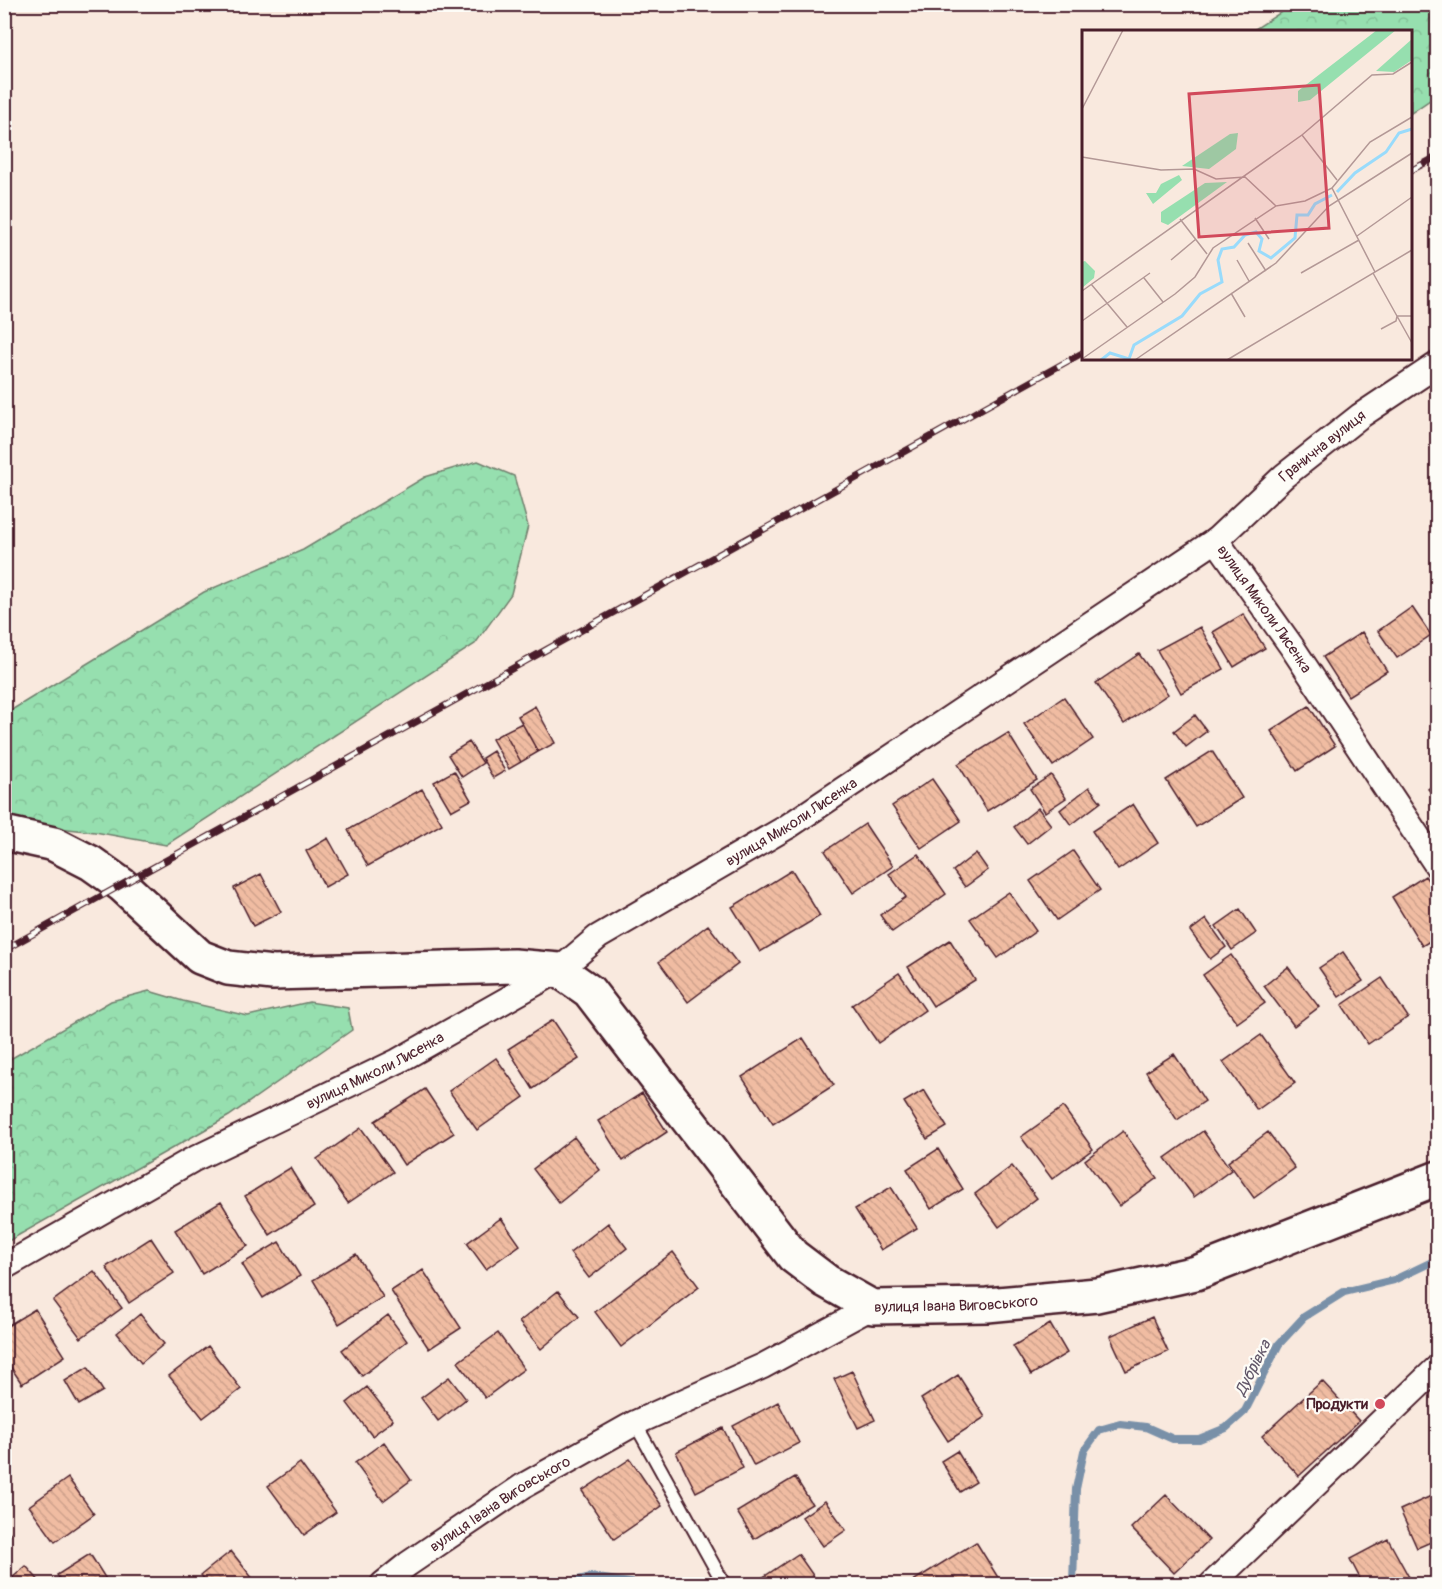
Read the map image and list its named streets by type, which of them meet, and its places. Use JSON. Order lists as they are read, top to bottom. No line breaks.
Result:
{"streets":{"main road":["вулиця Івана Виговського"],"street":["Гранична вулиця","вулиця Миколи Лисенка"]},"crossings":[["Гранична вулиця","вулиця Миколи Лисенка"]],"water":["Дубрівка"],"places":["Продукти"]}
